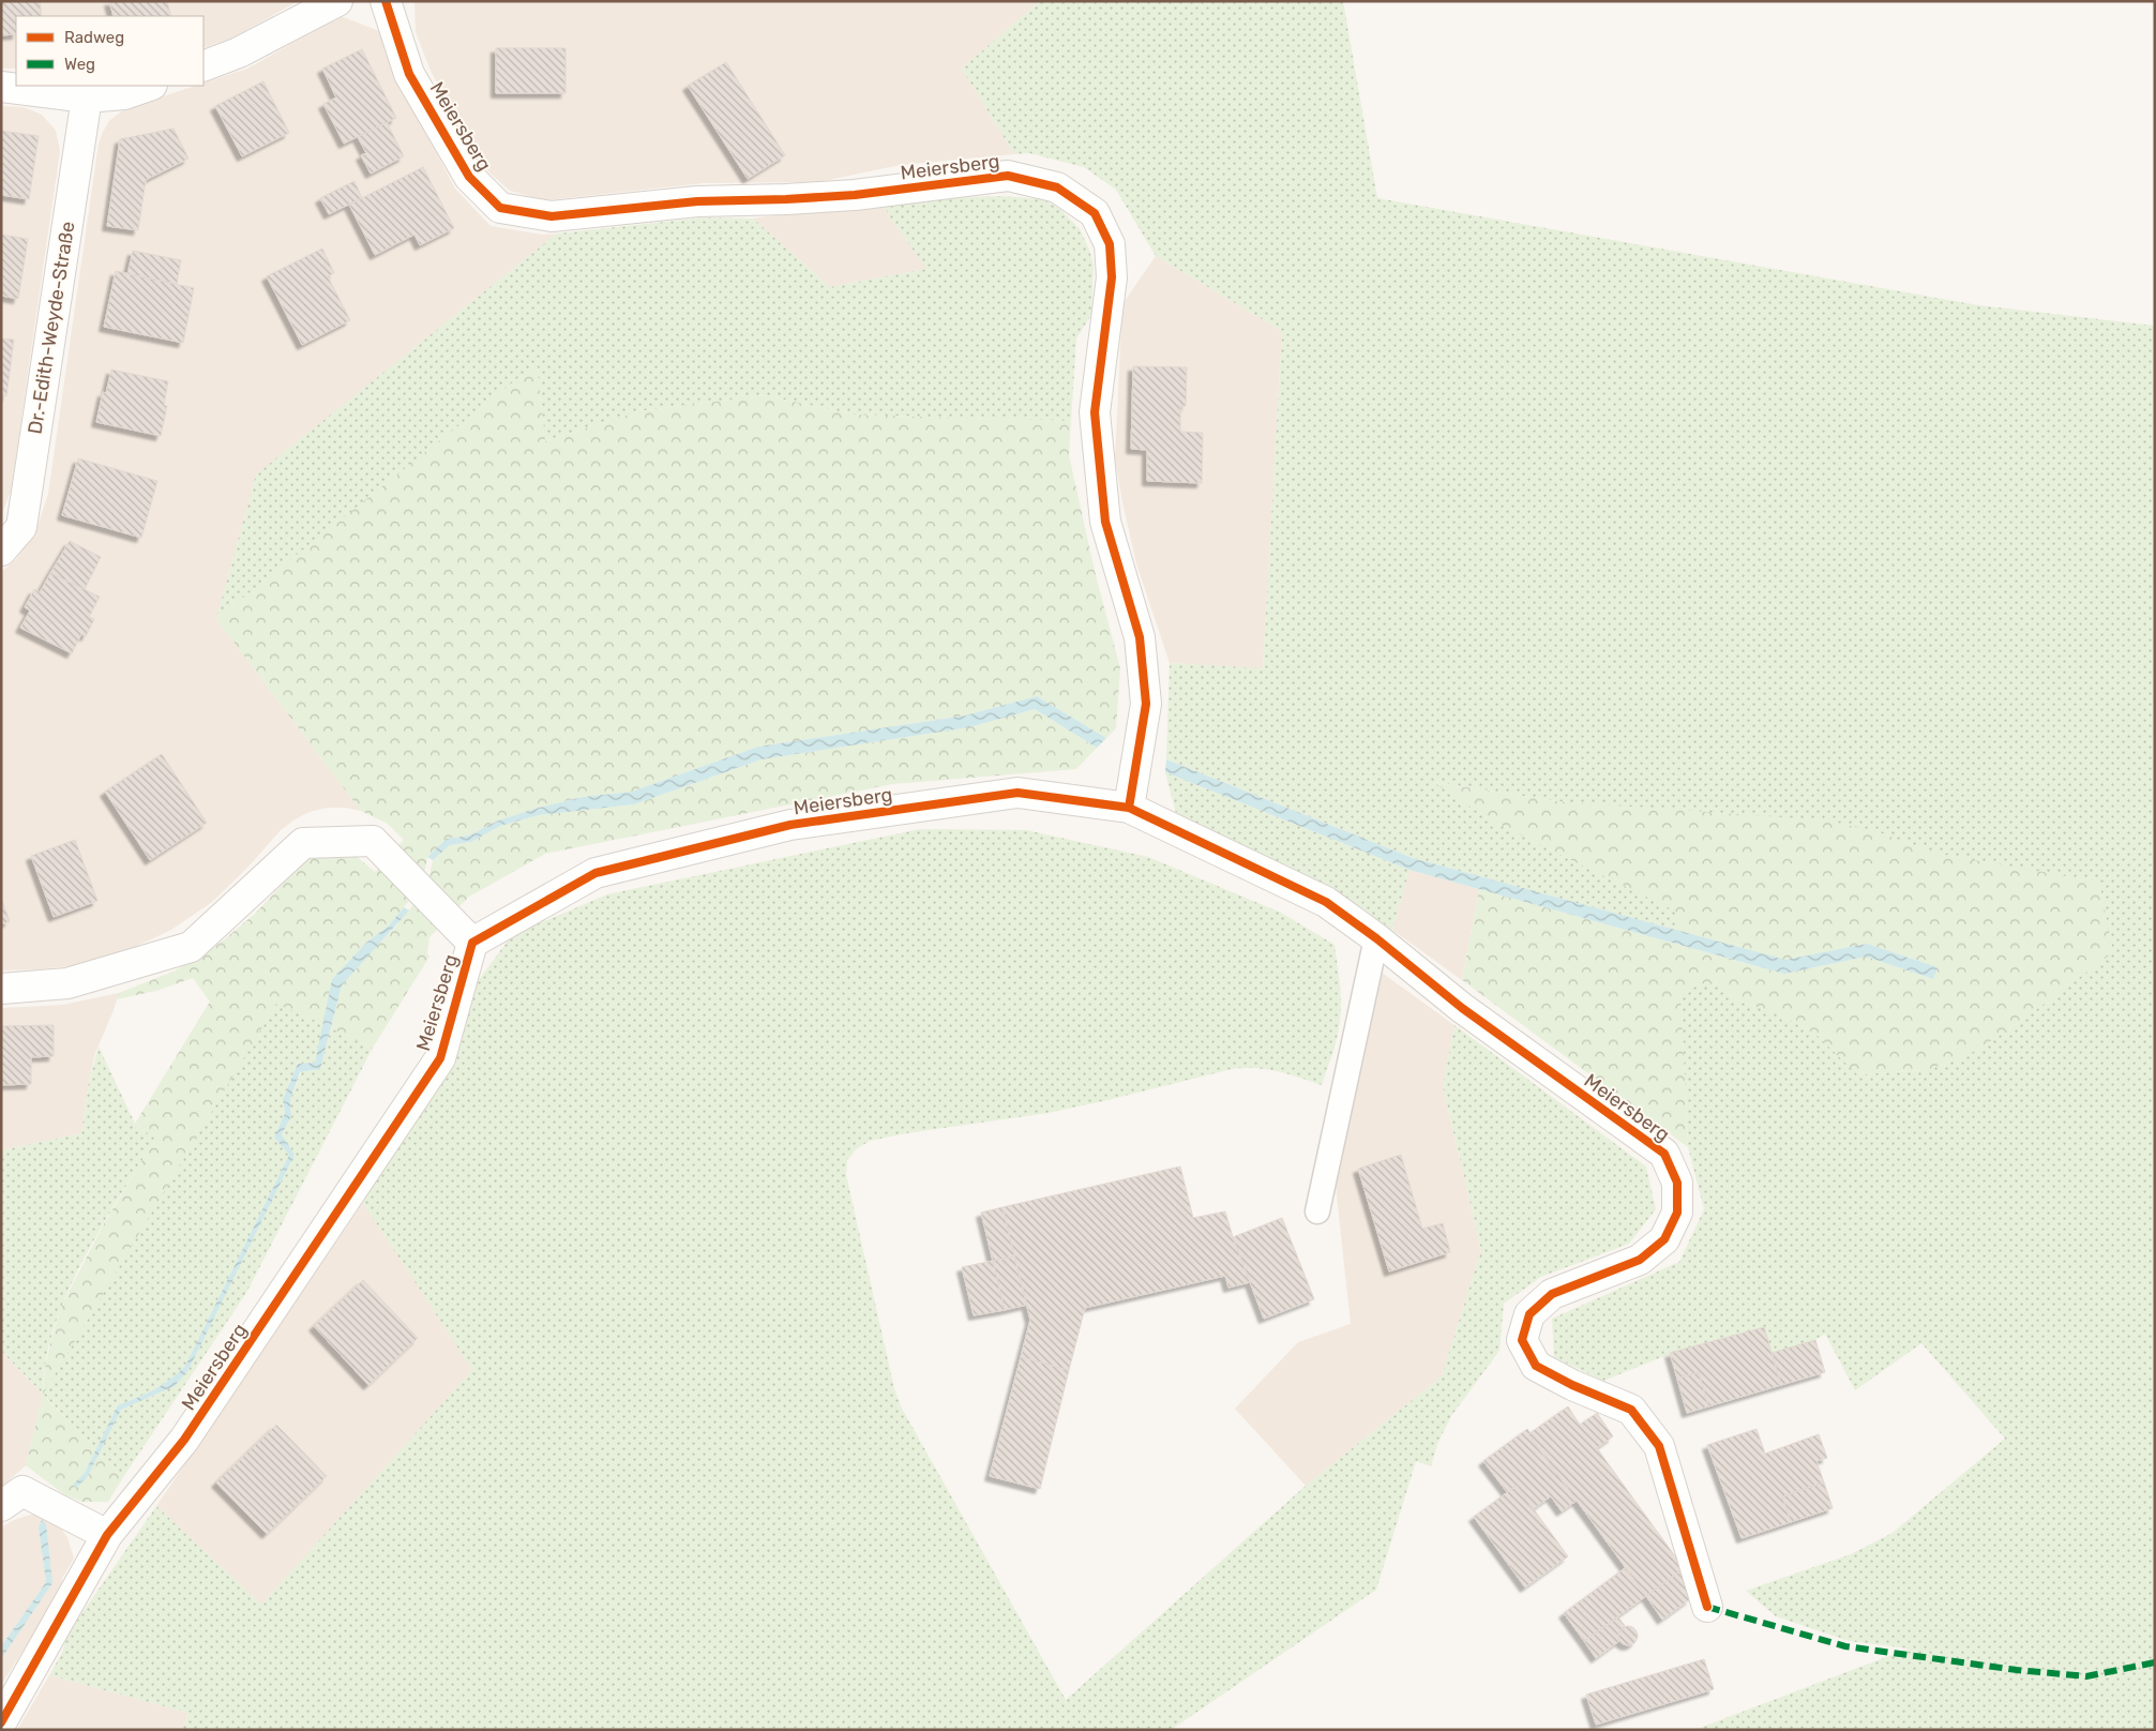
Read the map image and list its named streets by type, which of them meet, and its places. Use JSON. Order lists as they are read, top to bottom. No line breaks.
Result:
{"streets":{"street":["Meiersberg","Dr.-Edith-Weyde-Straße"]},"legend":["Radweg","Weg"]}
